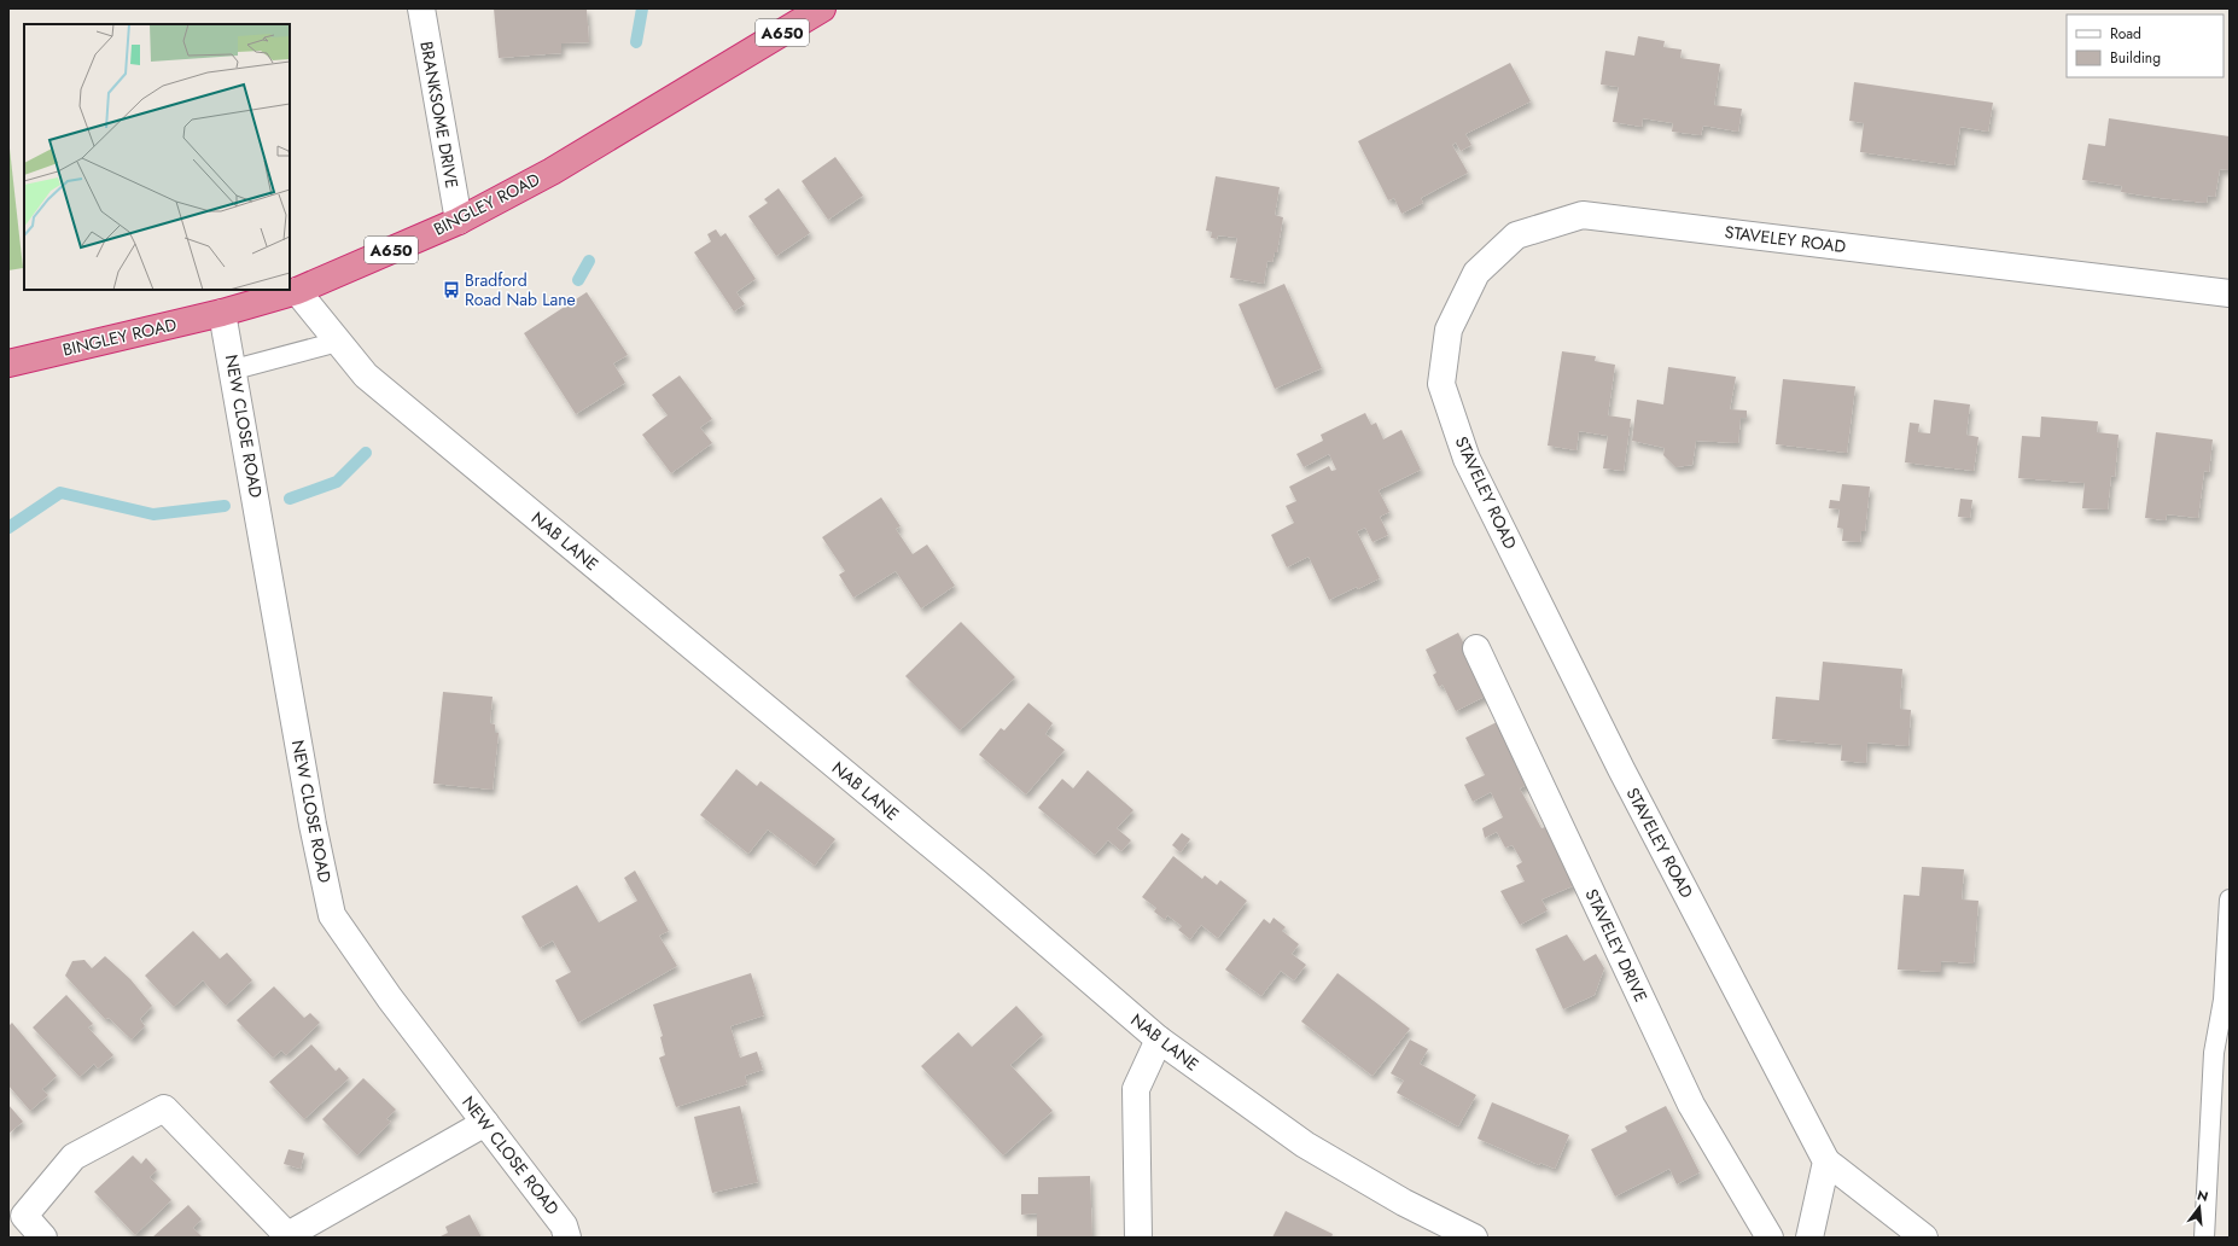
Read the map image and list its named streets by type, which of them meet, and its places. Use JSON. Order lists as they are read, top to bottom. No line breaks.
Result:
{"streets":{"highway":["A650","BINGLEY ROAD"],"street":["BRANKSOME DRIVE","STAVELEY ROAD","NEW CLOSE ROAD","NAB LANE","STAVELEY DRIVE"]},"crossings":[["BRANKSOME DRIVE","BINGLEY ROAD"],["BINGLEY ROAD","NEW CLOSE ROAD"],["BINGLEY ROAD","NAB LANE"]],"places":{"bus stop":["Bradford Road Nab Lane"]},"legend":["Road","Building"],"north":"top"}
